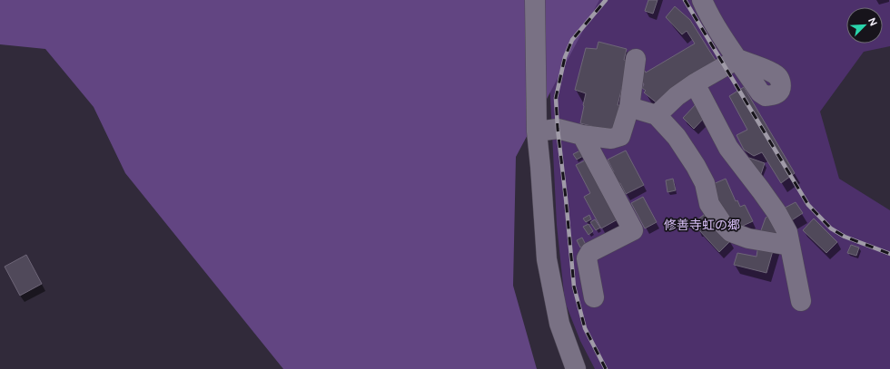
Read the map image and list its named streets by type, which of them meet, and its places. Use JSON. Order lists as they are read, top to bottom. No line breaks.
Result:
{"parks":["修善寺虹の郷"],"north":"top right"}
